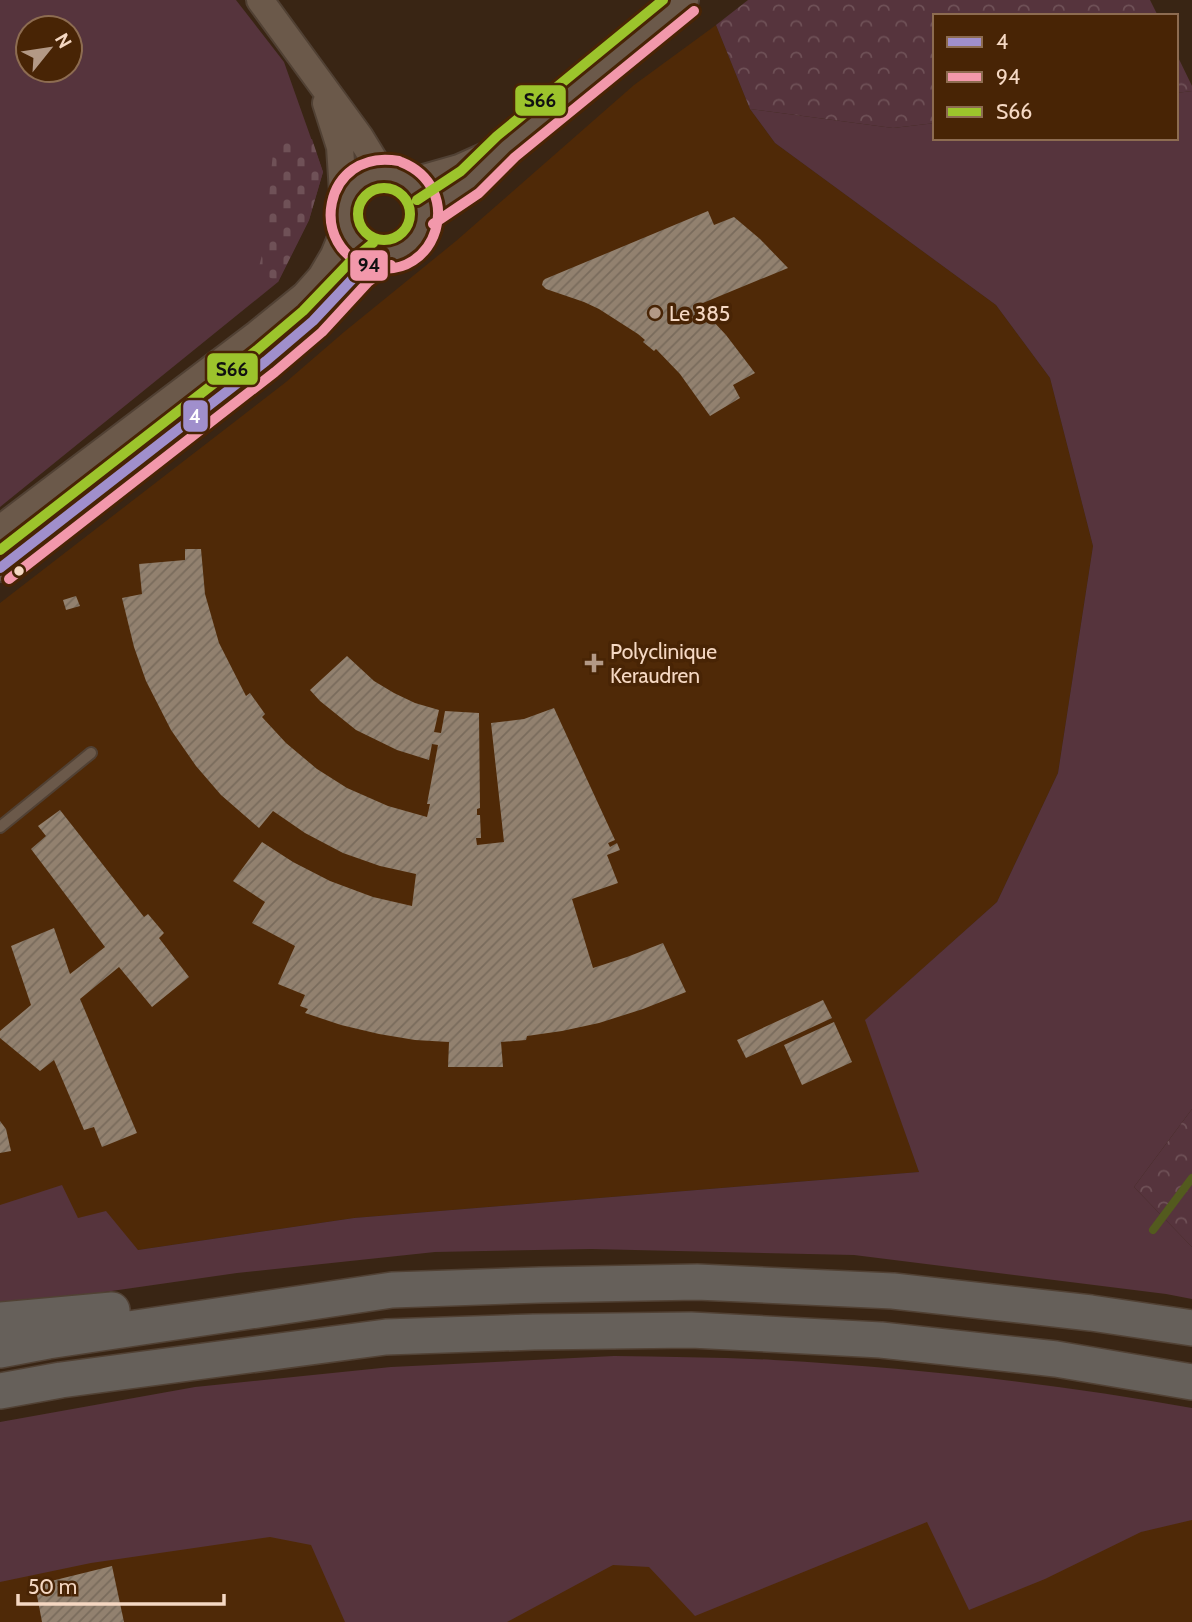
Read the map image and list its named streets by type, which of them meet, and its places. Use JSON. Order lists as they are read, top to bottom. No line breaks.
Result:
{"places":{"other":["Le 385"],"health":["Polyclinique Keraudren"]},"lines":["transit line S66","transit line 94","transit line 4"],"legend":["4","94","S66"],"scale_bar":"50 m","north":"top right"}
